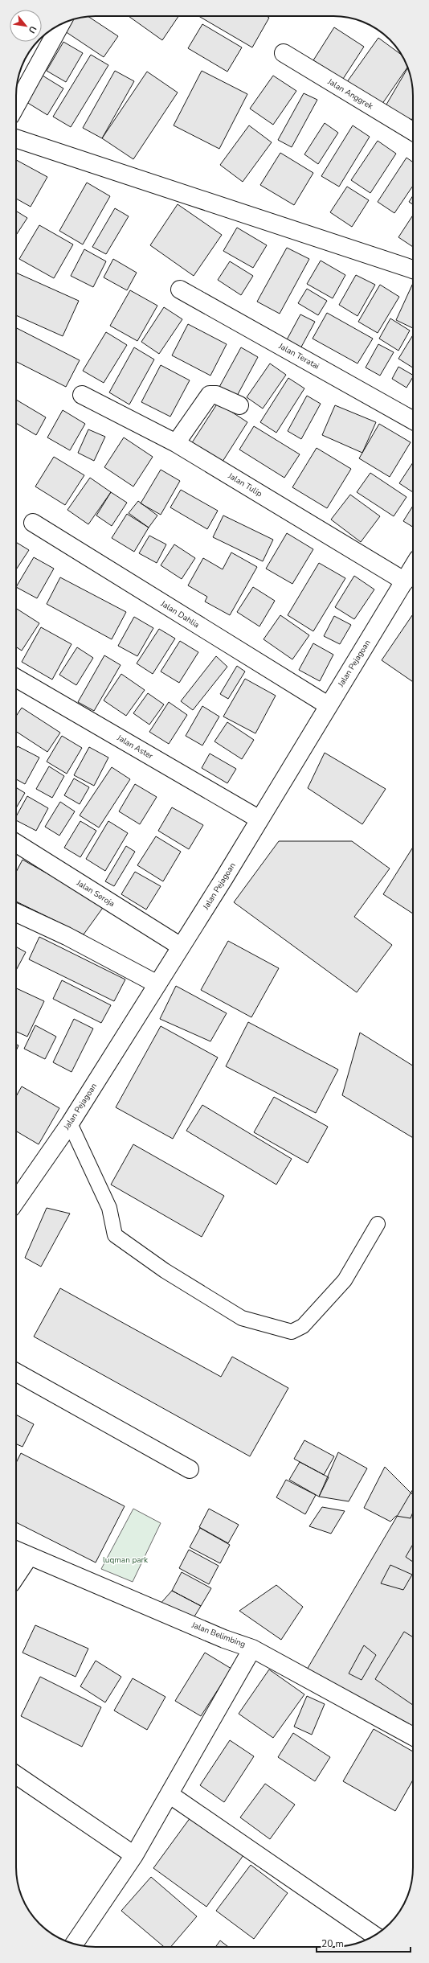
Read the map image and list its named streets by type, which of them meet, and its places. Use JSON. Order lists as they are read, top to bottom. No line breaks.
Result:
{"streets":{"street":["Jalan Anggrek","Jalan Teratai","Jalan Tulip","Jalan Dahlia","Jalan Pejagoan","Jalan Aster","Jalan Seroja","Jalan Belimbing"]},"crossings":[["Jalan Tulip","Jalan Pejagoan"],["Jalan Dahlia","Jalan Pejagoan"],["Jalan Pejagoan","Jalan Aster"],["Jalan Pejagoan","Jalan Seroja"]],"parks":["luqman park"],"scale_bar":"20 m","north":"bottom right"}
